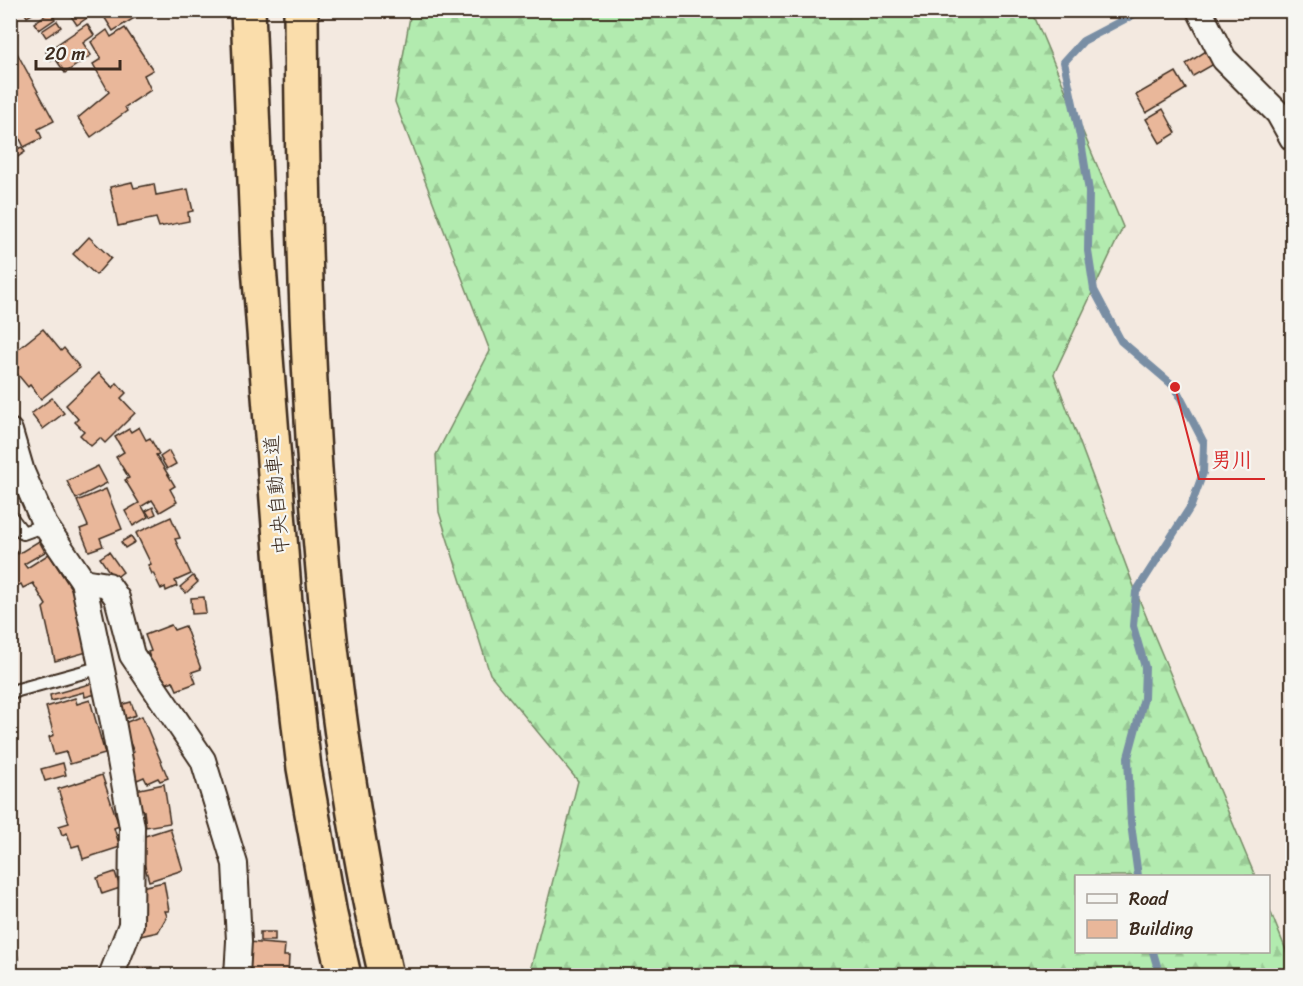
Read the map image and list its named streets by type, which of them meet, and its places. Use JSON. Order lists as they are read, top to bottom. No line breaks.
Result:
{"streets":{"highway":["中央自動車道"]},"places":["男川"],"legend":["Road","Building"],"scale_bar":"20 m"}
